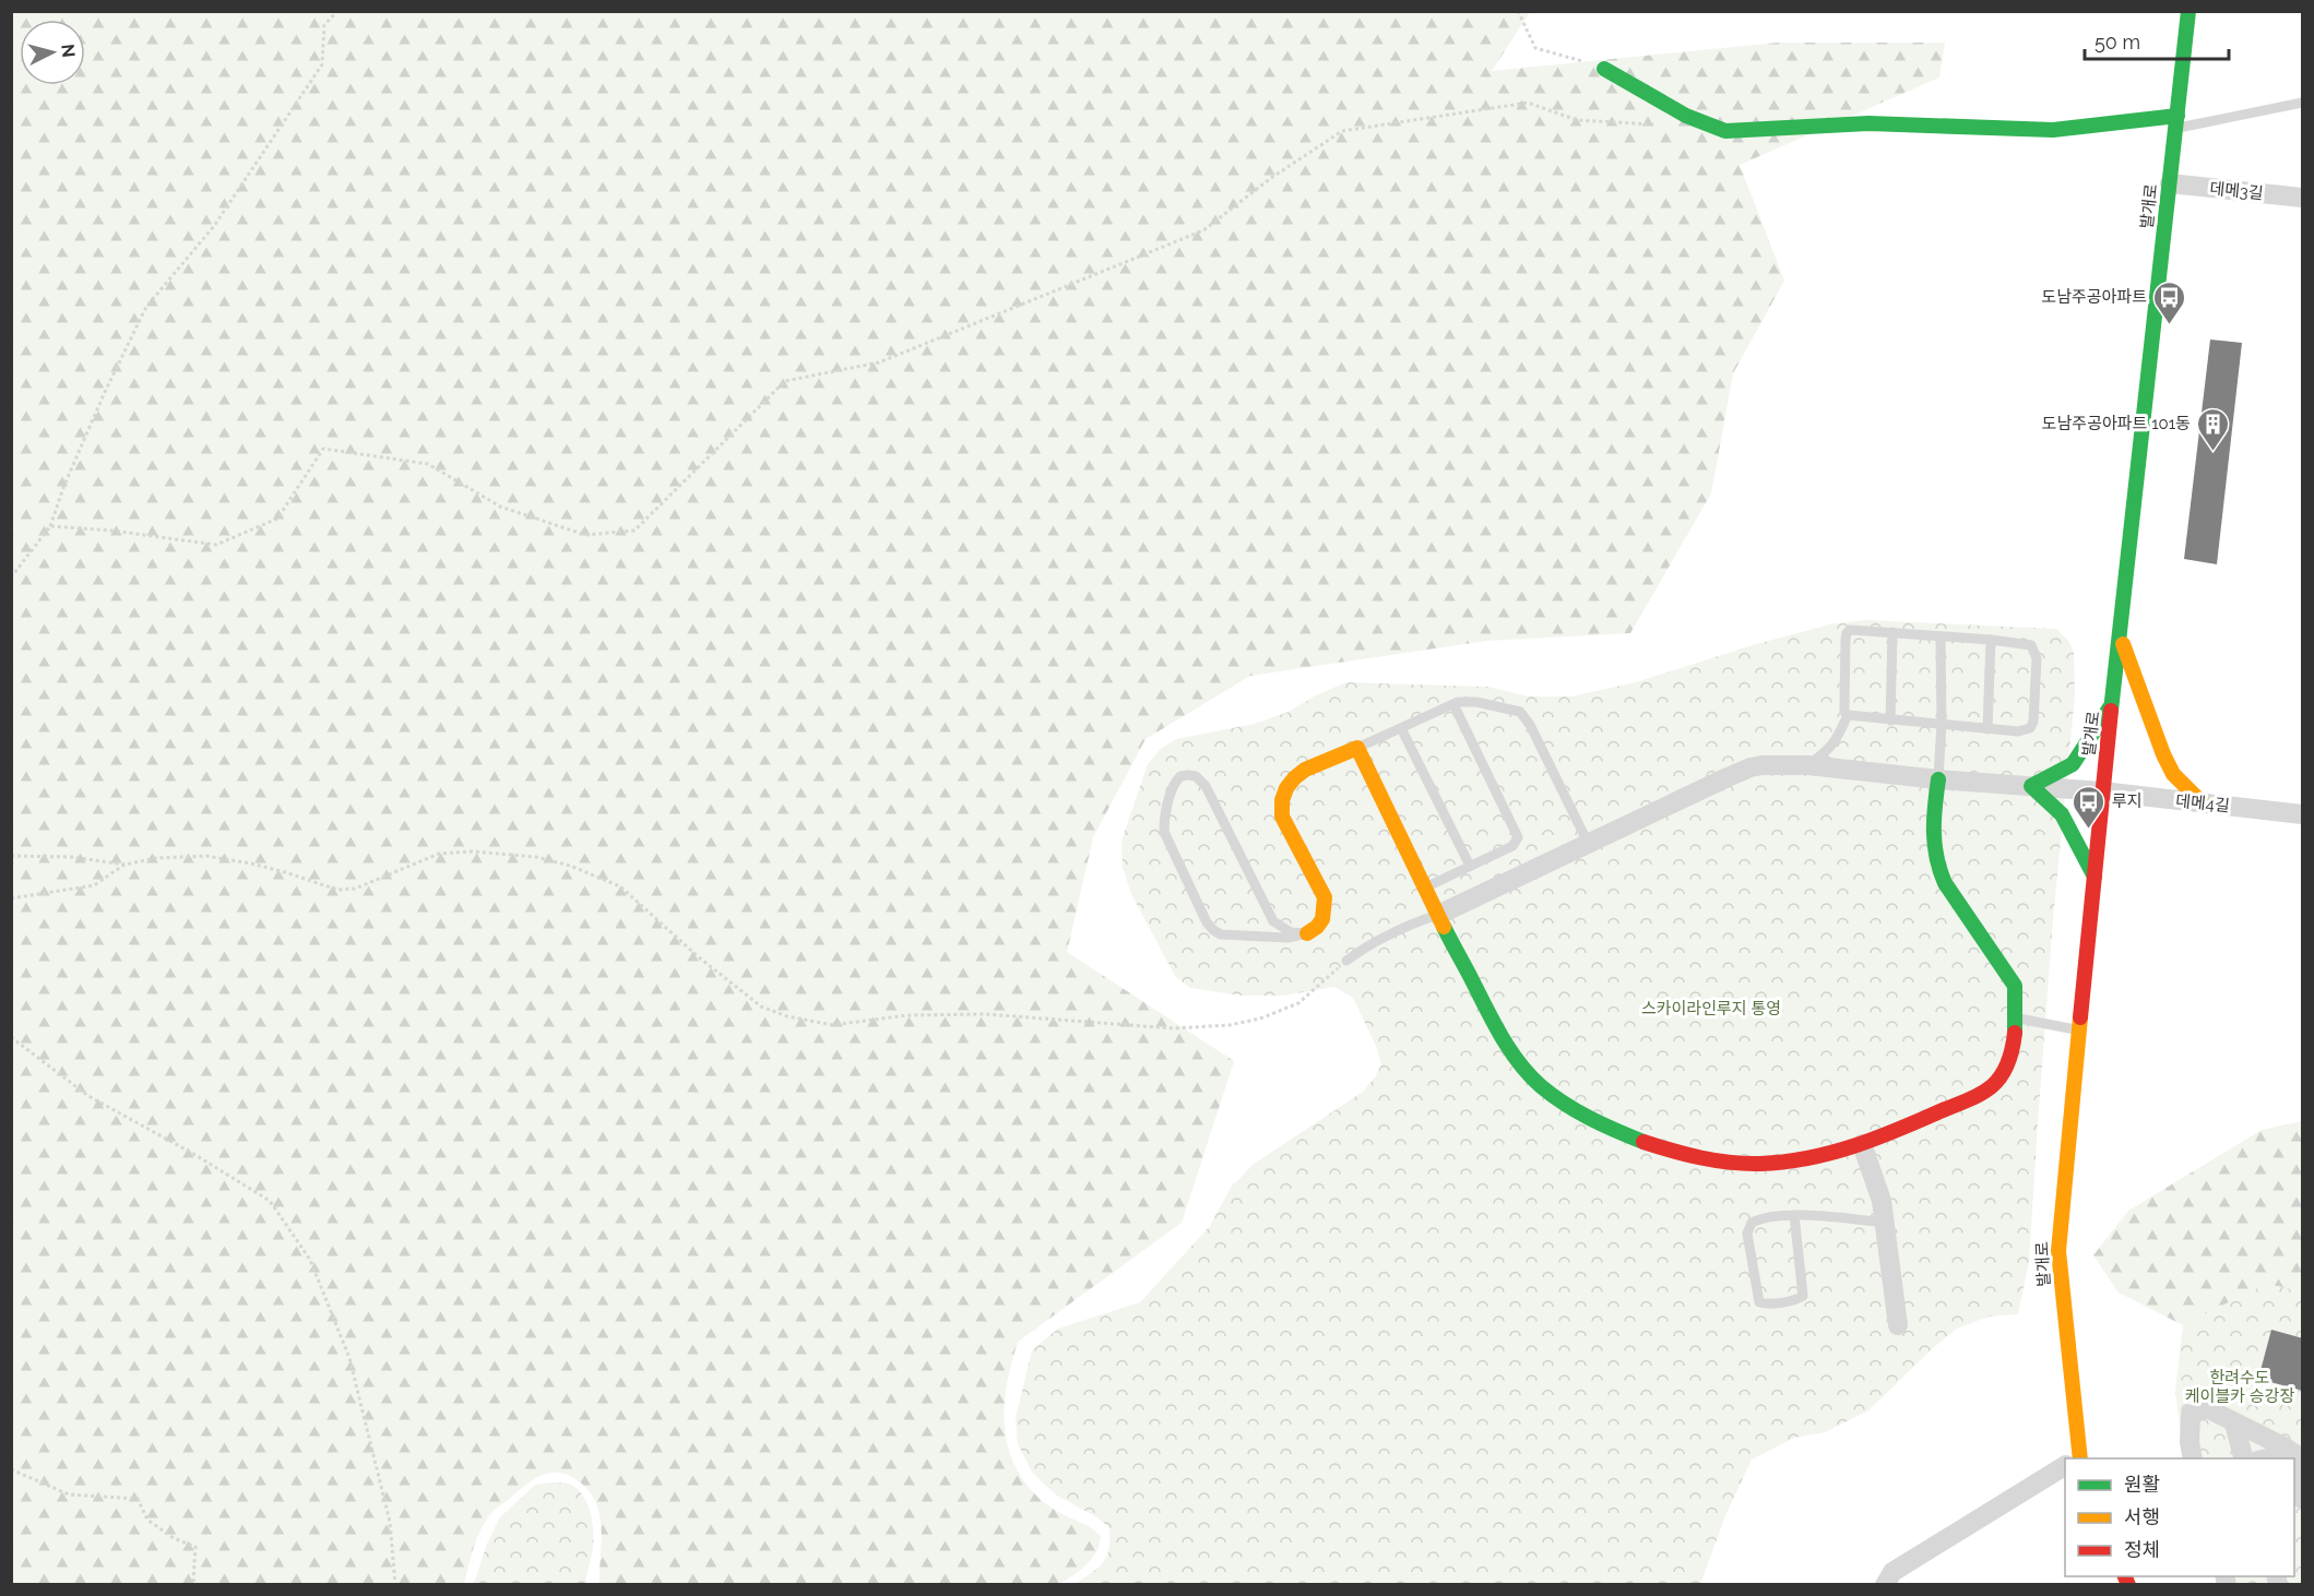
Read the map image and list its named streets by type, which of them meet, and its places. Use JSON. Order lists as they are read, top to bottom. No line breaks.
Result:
{"streets":{"street":["데메3길","발개로","데메4길"]},"crossings":[["데메3길","발개로"],["발개로","데메4길"]],"parks":["스카이라인루지 통영","한려수도 케이블카 승강장"],"places":{"bus stop":["도남주공아파트","루지"],"building":["도남주공아파트 101동"]},"legend":["원활","서행","정체"],"scale_bar":"50 m","north":"right"}
